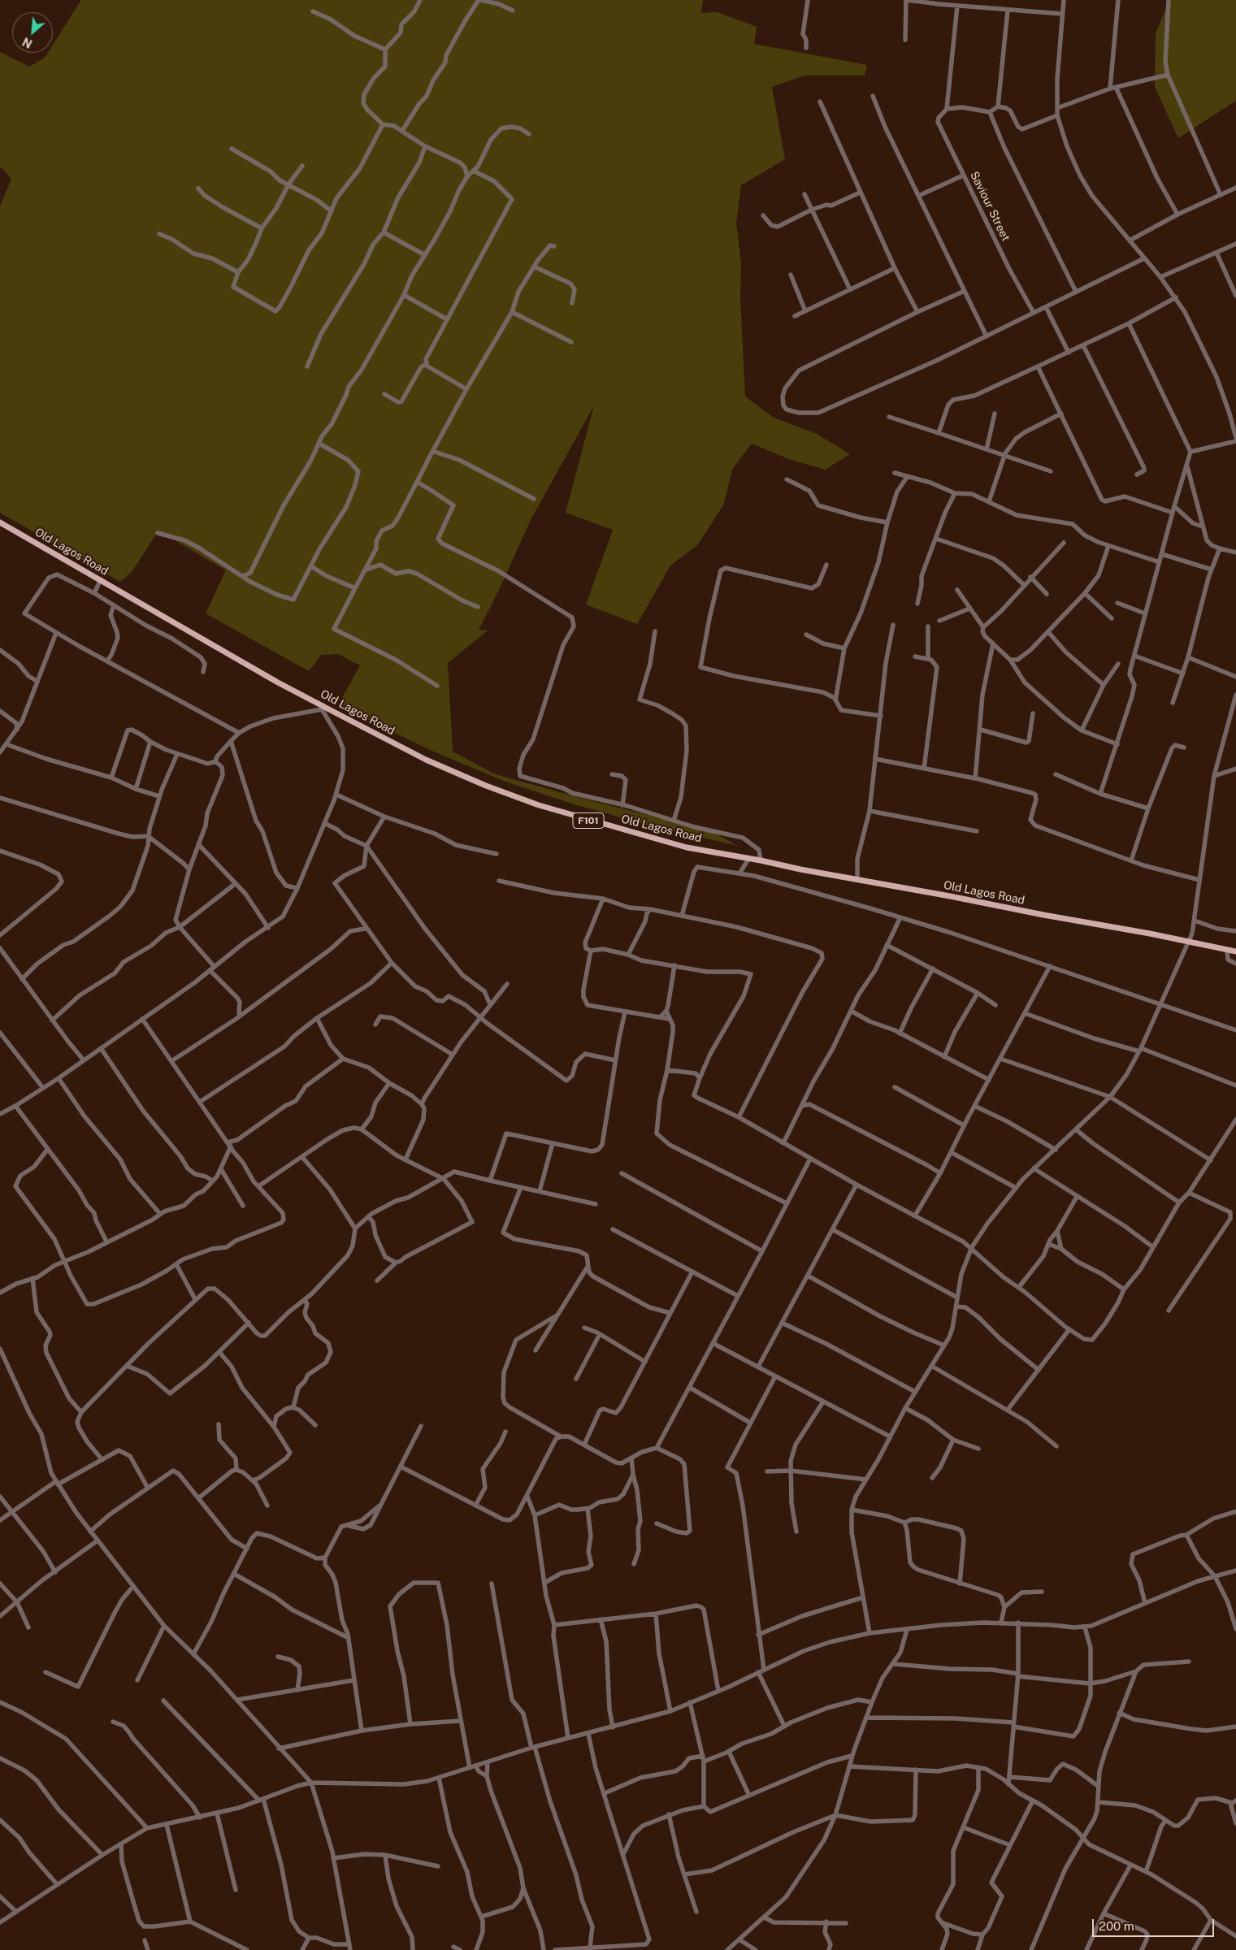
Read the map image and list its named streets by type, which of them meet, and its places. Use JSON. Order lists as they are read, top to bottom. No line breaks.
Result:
{"streets":{"main road":["Old Lagos Road","F101"],"street":["Saviour Street"]},"scale_bar":"200 m","north":"bottom left"}
